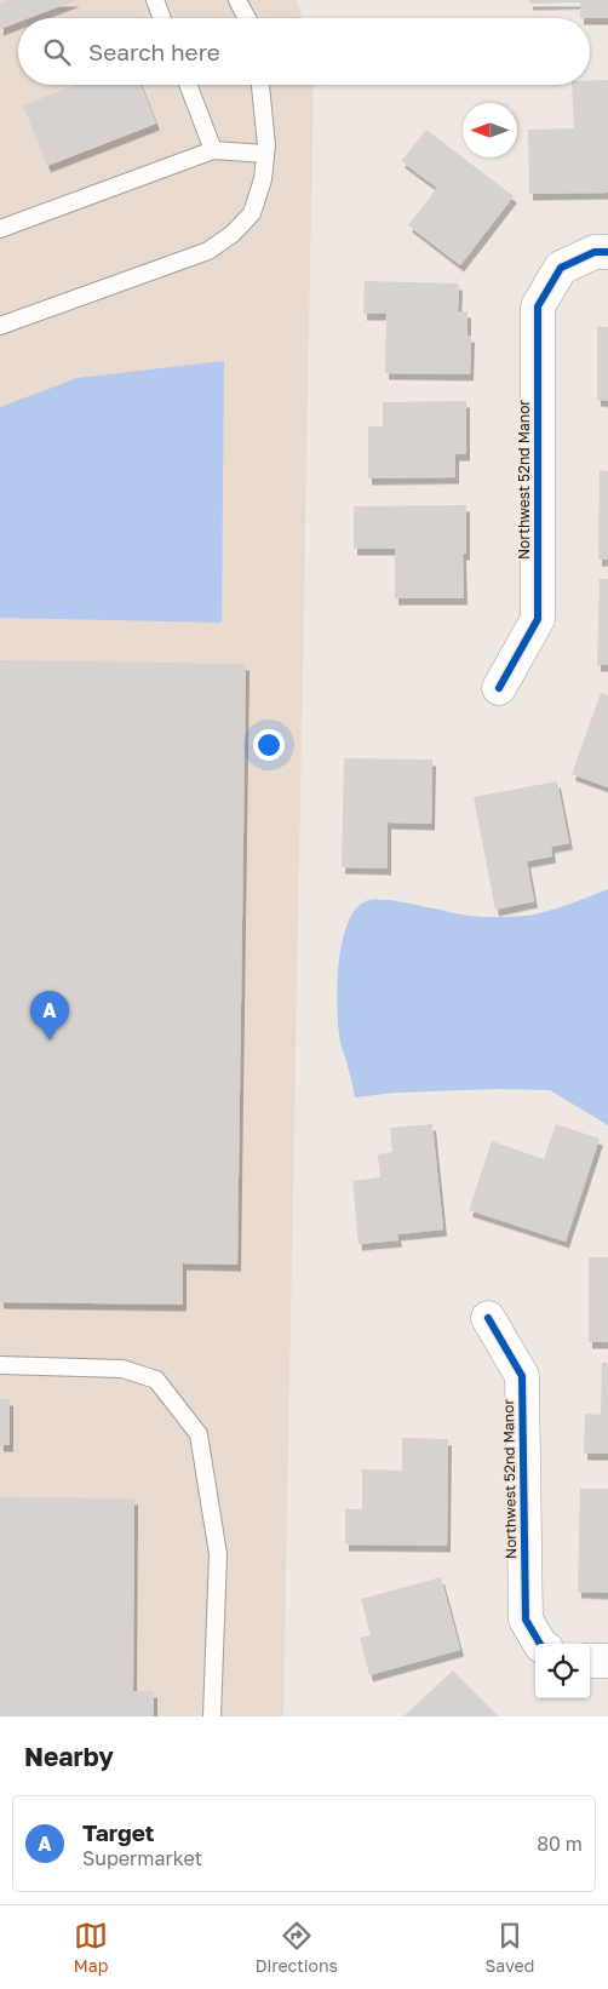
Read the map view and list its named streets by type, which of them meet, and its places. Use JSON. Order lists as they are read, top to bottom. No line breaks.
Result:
{"streets":{"street":["Northwest 52nd Manor"]},"north":"left","page":{"search":"Search here","pins":"A","heading":"Nearby","list":[{"mark":"A","name":"Target","note":"Supermarket","value":"80 m"}],"nav":["Map","Directions","Saved"]}}
